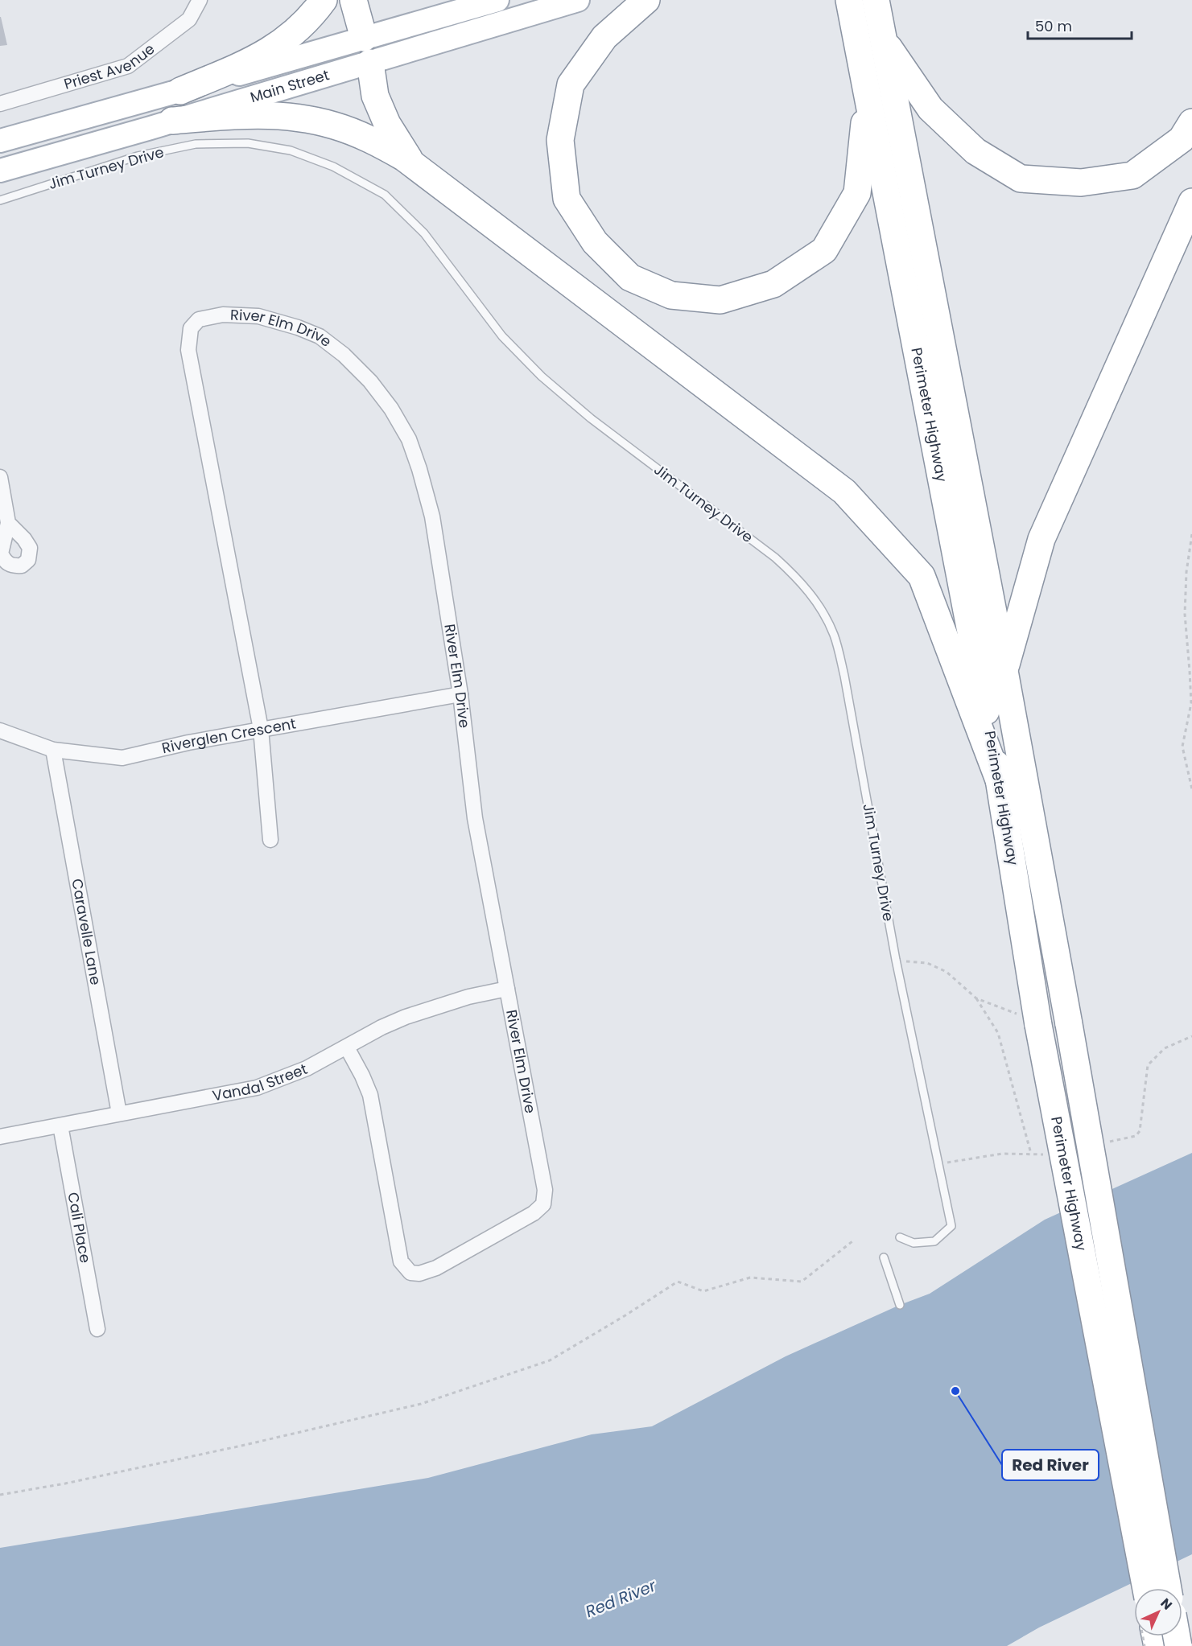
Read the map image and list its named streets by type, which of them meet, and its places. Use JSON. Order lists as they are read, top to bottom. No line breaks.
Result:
{"streets":{"highway":["Perimeter Highway"],"main road":["Main Street"],"street":["Priest Avenue","River Elm Drive","Riverglen Crescent","Caravelle Lane","Vandal Street","Cali Place"],"lane":["Jim Turney Drive"]},"crossings":[["River Elm Drive","Riverglen Crescent"],["River Elm Drive","Vandal Street"],["Riverglen Crescent","Caravelle Lane"],["Caravelle Lane","Vandal Street"],["Vandal Street","Cali Place"]],"water":["Red River"],"places":["Red River"],"scale_bar":"50 m","north":"top right"}
